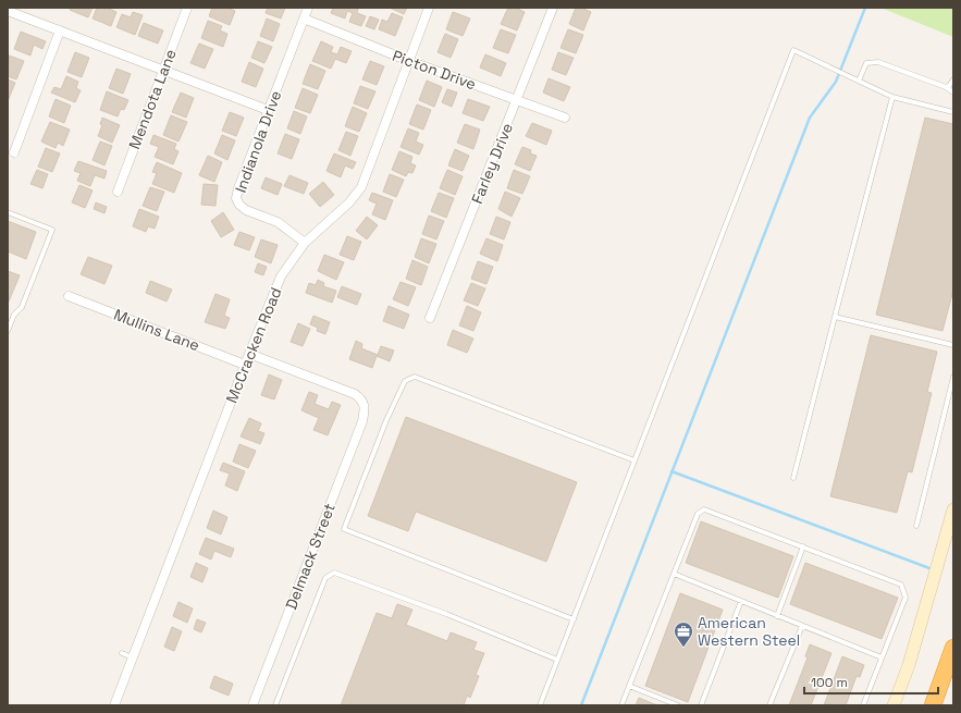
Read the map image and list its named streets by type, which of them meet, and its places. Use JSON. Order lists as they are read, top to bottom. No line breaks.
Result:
{"streets":{"street":["Picton Drive","Mendota Lane","Indianola Drive","Farley Drive","Mullins Lane","McCracken Road","Delmack Street"]},"crossings":[["Picton Drive","Indianola Drive"],["Picton Drive","Farley Drive"],["Picton Drive","McCracken Road"],["Indianola Drive","McCracken Road"],["Mullins Lane","McCracken Road"],["McCracken Road","Delmack Street"]],"places":{"office":["American Western Steel"]},"scale_bar":"100 m"}
